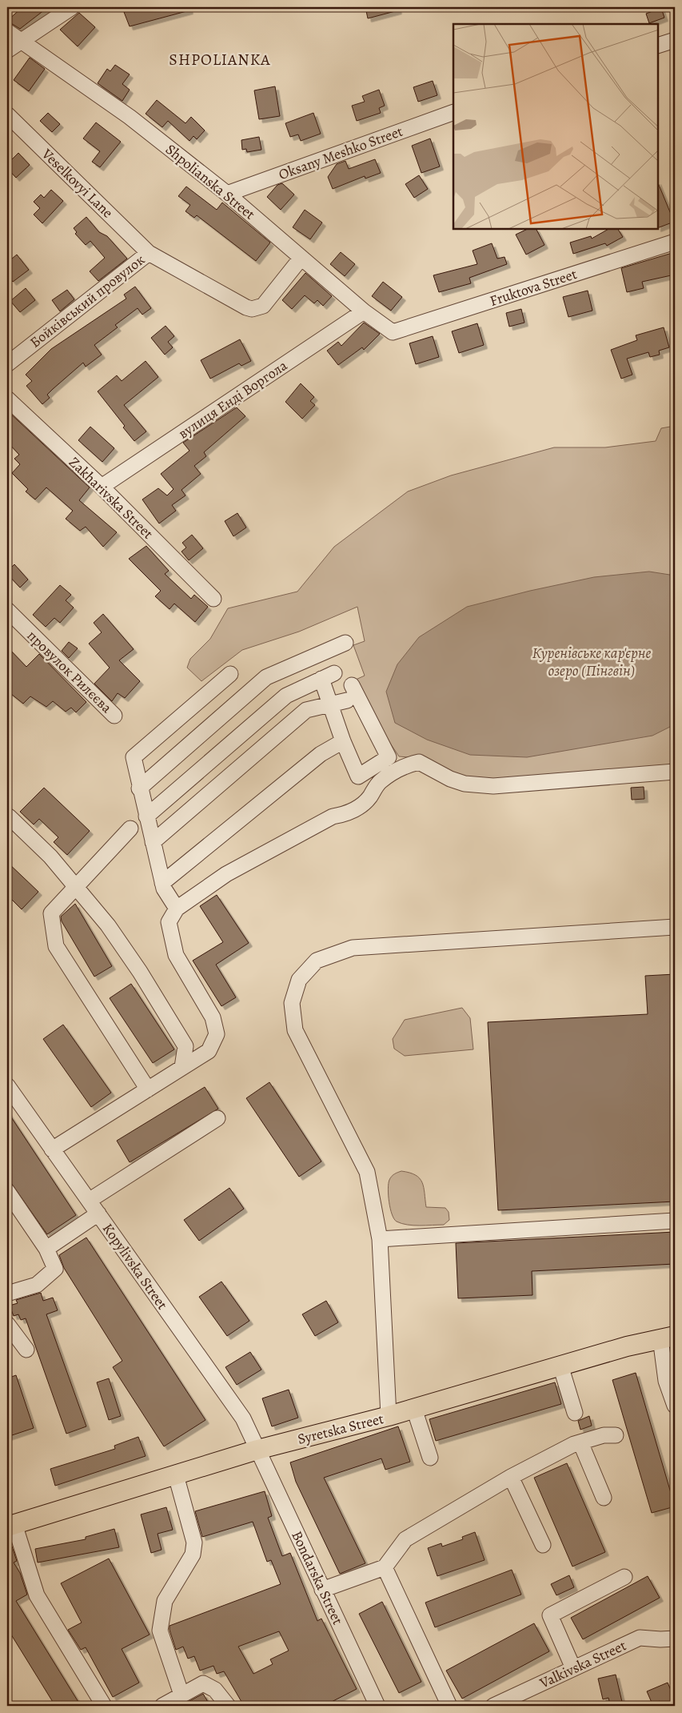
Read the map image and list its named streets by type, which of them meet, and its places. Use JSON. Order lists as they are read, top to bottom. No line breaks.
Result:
{"streets":{"main road":["Syretska Street"],"street":["Oksany Meshko Street","Shpolianska Street","Veselkovyi Lane","Fruktova Street","Бойківський провулок","вулиця Енді Воргола","Zakharivska Street","провулок Рилєєва","Kopylivska Street","Bondarska Street","Valkivska Street"]},"crossings":[["Oksany Meshko Street","Shpolianska Street"],["Shpolianska Street","Veselkovyi Lane"],["Shpolianska Street","Fruktova Street"],["Shpolianska Street","вулиця Енді Воргола"],["Veselkovyi Lane","Бойківський провулок"],["вулиця Енді Воргола","Zakharivska Street"],["Kopylivska Street","Syretska Street"],["Kopylivska Street","Bondarska Street"],["Syretska Street","Bondarska Street"]],"districts":["SHPOLIANKA"],"water":["Куренівське кар'єрне озеро (Пінгвін)"]}
